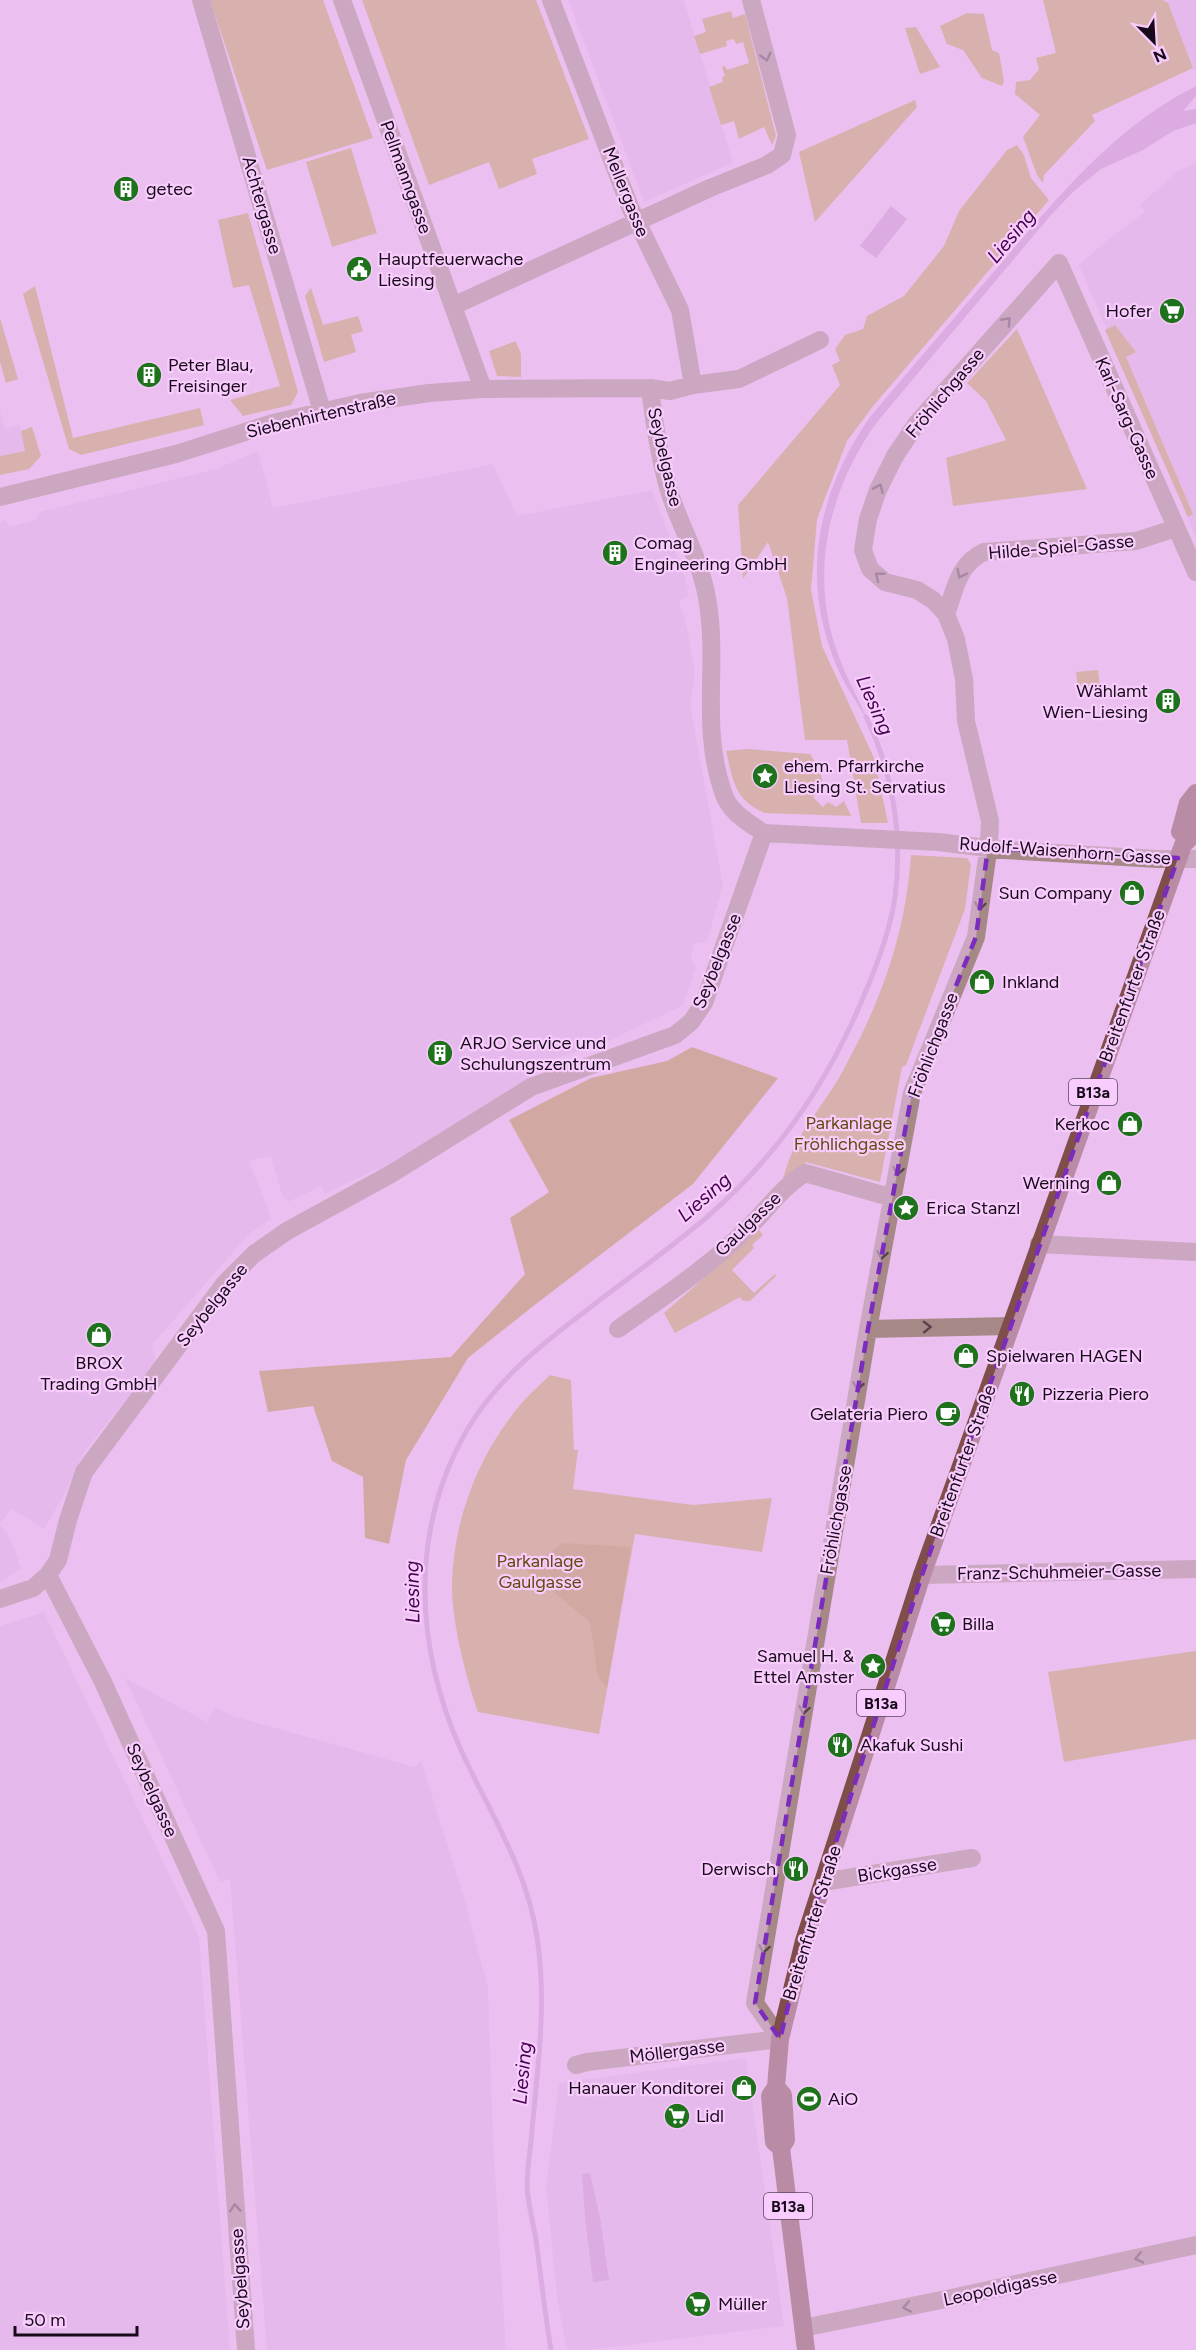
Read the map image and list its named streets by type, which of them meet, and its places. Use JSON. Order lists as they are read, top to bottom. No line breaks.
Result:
{"streets":{"main road":["Breitenfurter Straße","B13a"],"street":["Pellmanngasse","Mellergasse","Achtergasse","Fröhlichgasse","Siebenhirtenstraße","Karl-Sarg-Gasse","Seybelgasse","Hilde-Spiel-Gasse","Rudolf-Waisenhorn-Gasse","Gaulgasse","Franz-Schuhmeier-Gasse","Bickgasse","Möllergasse","Leopoldigasse"]},"crossings":[["Pellmanngasse","Siebenhirtenstraße"],["Mellergasse","Siebenhirtenstraße"],["Achtergasse","Siebenhirtenstraße"],["Fröhlichgasse","Karl-Sarg-Gasse"],["Fröhlichgasse","Hilde-Spiel-Gasse"],["Fröhlichgasse","Rudolf-Waisenhorn-Gasse"],["Fröhlichgasse","Breitenfurter Straße"],["Fröhlichgasse","Gaulgasse"],["Fröhlichgasse","Möllergasse"],["Siebenhirtenstraße","Seybelgasse"],["Karl-Sarg-Gasse","Hilde-Spiel-Gasse"],["Seybelgasse","Rudolf-Waisenhorn-Gasse"],["Rudolf-Waisenhorn-Gasse","Breitenfurter Straße"],["Breitenfurter Straße","Franz-Schuhmeier-Gasse"],["Breitenfurter Straße","Bickgasse"],["Breitenfurter Straße","Möllergasse"],["Breitenfurter Straße","Leopoldigasse"]],"one_way":["Hilde-Spiel-Gasse","Leopoldigasse"],"water":["Liesing"],"parks":["Parkanlage Fröhlichgasse","Parkanlage Gaulgasse"],"places":{"building":["getec","Peter Blau, Freisinger","Comag Engineering GmbH","Wählamt Wien-Liesing","ARJO Service und Schulungszentrum"],"public building":["Hauptfeuerwache Liesing"],"supermarket":["Hofer","Billa","Lidl","Müller"],"place":["ehem. Pfarrkirche Liesing St. Servatius","Erica Stanzl","Samuel H. & Ettel Amster"],"shop":["Sun Company","Inkland","Kerkoc","Werning","BROX Trading GmbH","Spielwaren HAGEN","Hanauer Konditorei"],"restaurant":["Pizzeria Piero","Akafuk Sushi","Derwisch"],"cafe":["Gelateria Piero"],"sports":["AiO"]},"scale_bar":"50 m","north":"bottom right"}
